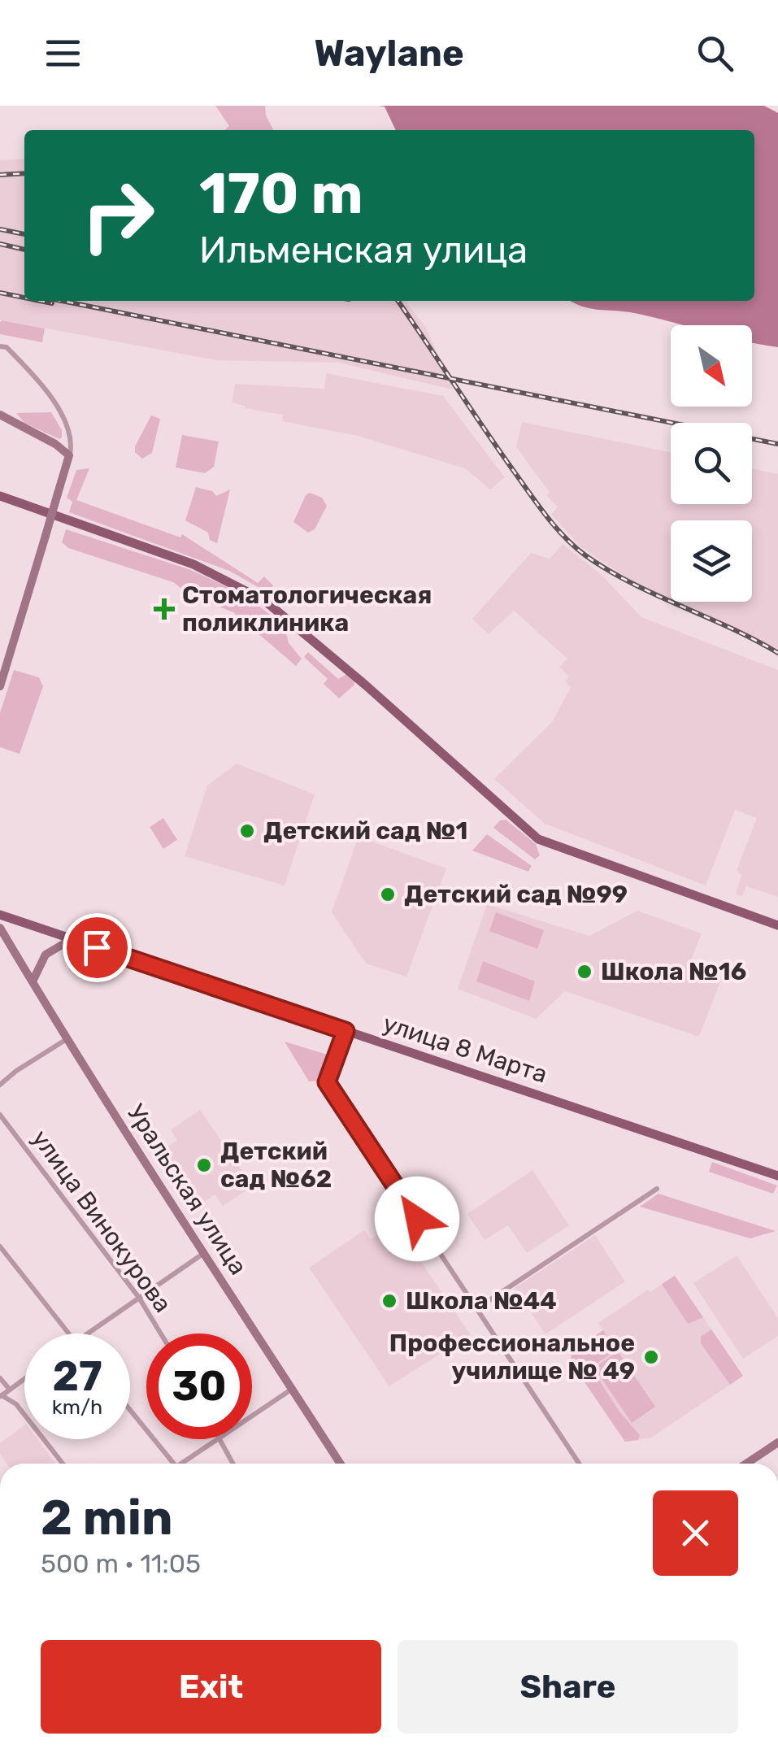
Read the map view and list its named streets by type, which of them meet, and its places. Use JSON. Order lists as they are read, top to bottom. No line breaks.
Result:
{"streets":{"main road":["улица 8 Марта"],"street":["Уральская улица","улица Винокурова"]},"places":{"health":["Стоматологическая поликлиника"],"other":["Детский сад №1","Детский сад №99","Школа №16","Детский сад №62","Школа №44","Профессиональное училище № 49"]},"north":"bottom right","page":{"header":"Waylane","turn":["170 m","Ильменская улица"],"speed":"27 km/h","limit":"30","heading":["2 min","500 m · 11:05"],"buttons":["Exit","Share"]}}
